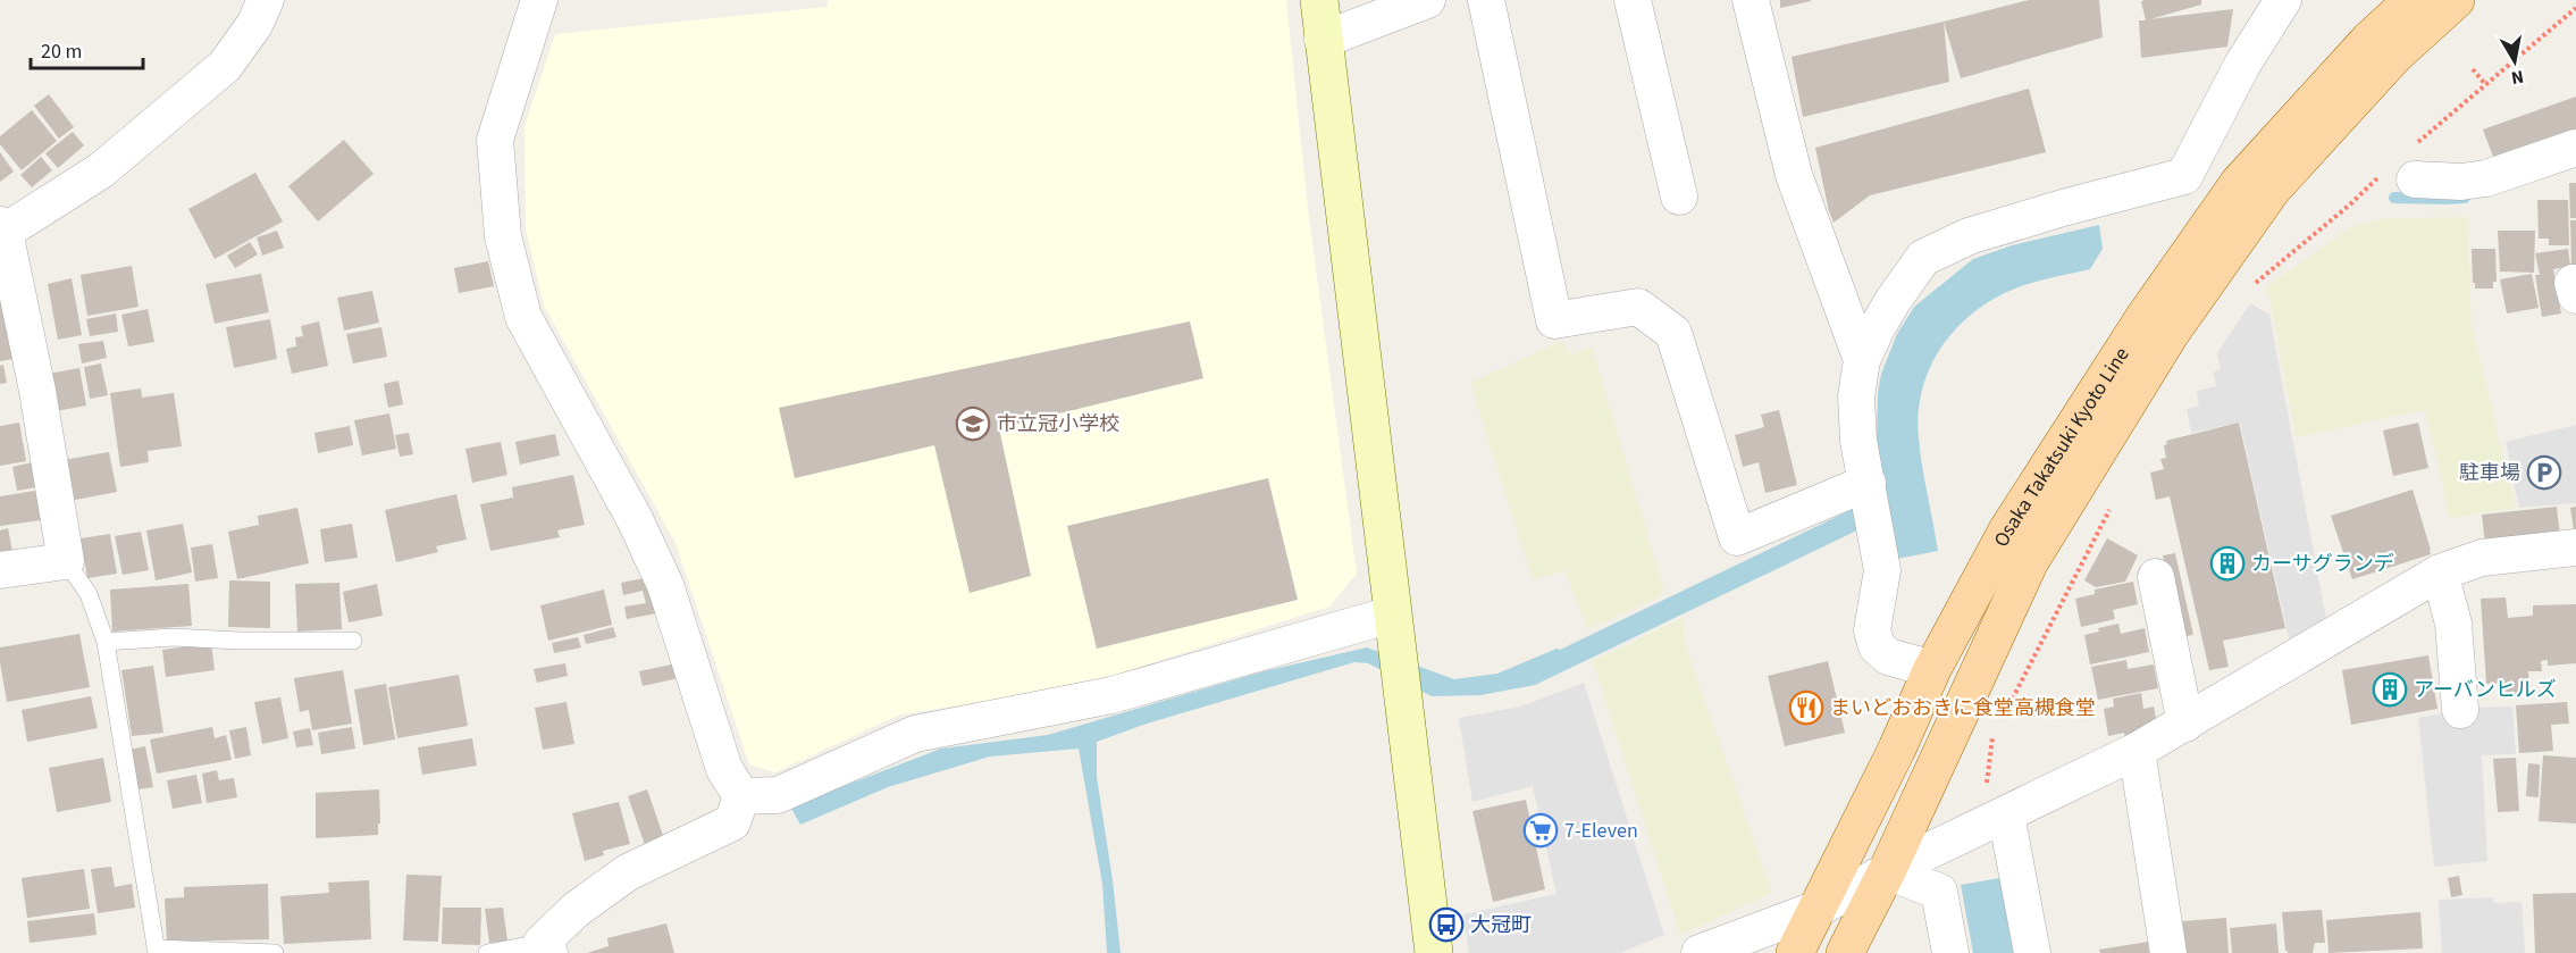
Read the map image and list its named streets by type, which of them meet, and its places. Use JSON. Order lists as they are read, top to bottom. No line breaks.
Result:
{"streets":{"main road":["Osaka Takatsuki Kyoto Line"]},"places":{"school or university":["市立冠小学校"],"parking":["駐車場"],"building":["カーサグランデ","アーバンヒルズ"],"restaurant":["まいどおおきに食堂高槻食堂"],"supermarket":["7-Eleven"],"bus stop":["大冠町"]},"scale_bar":"20 m","north":"bottom"}
